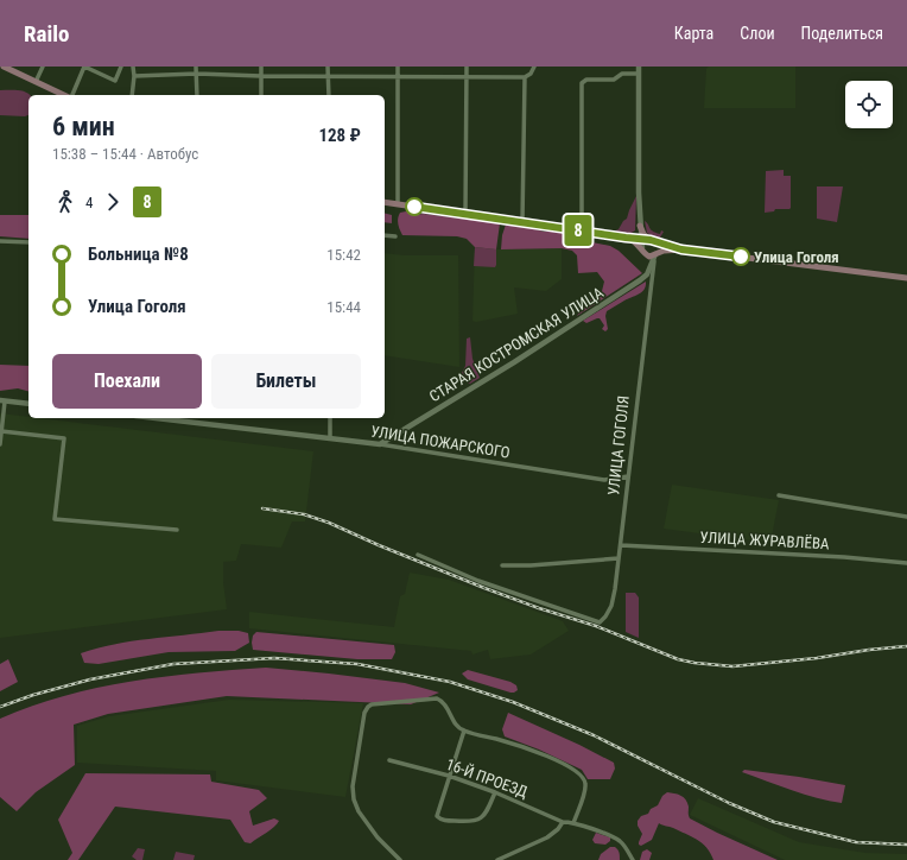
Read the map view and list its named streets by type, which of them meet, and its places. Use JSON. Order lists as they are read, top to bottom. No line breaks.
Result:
{"streets":{"street":["СТАРАЯ КОСТРОМСКАЯ УЛИЦА","УЛИЦА ПОЖАРСКОГО","УЛИЦА ГОГОЛЯ","УЛИЦА ЖУРАВЛЁВА","16-Й ПРОЕЗД"]},"crossings":[["СТАРАЯ КОСТРОМСКАЯ УЛИЦА","УЛИЦА ПОЖАРСКОГО"],["СТАРАЯ КОСТРОМСКАЯ УЛИЦА","УЛИЦА ГОГОЛЯ"],["УЛИЦА ПОЖАРСКОГО","УЛИЦА ГОГОЛЯ"],["УЛИЦА ГОГОЛЯ","УЛИЦА ЖУРАВЛЁВА"]],"places":["Улица Гоголя"],"lines":["bus line 8"],"page":{"header":"Railo","nav":["Карта","Слои","Поделиться"],"on_map":"8","heading":["6 мин","15:38 – 15:44 · Автобус","128 ₽"],"legs":["4","8"],"list":[{"name":"Больница №8","value":"15:42"},{"name":"Улица Гоголя","value":"15:44"}],"buttons":["Поехали","Билеты"]}}
